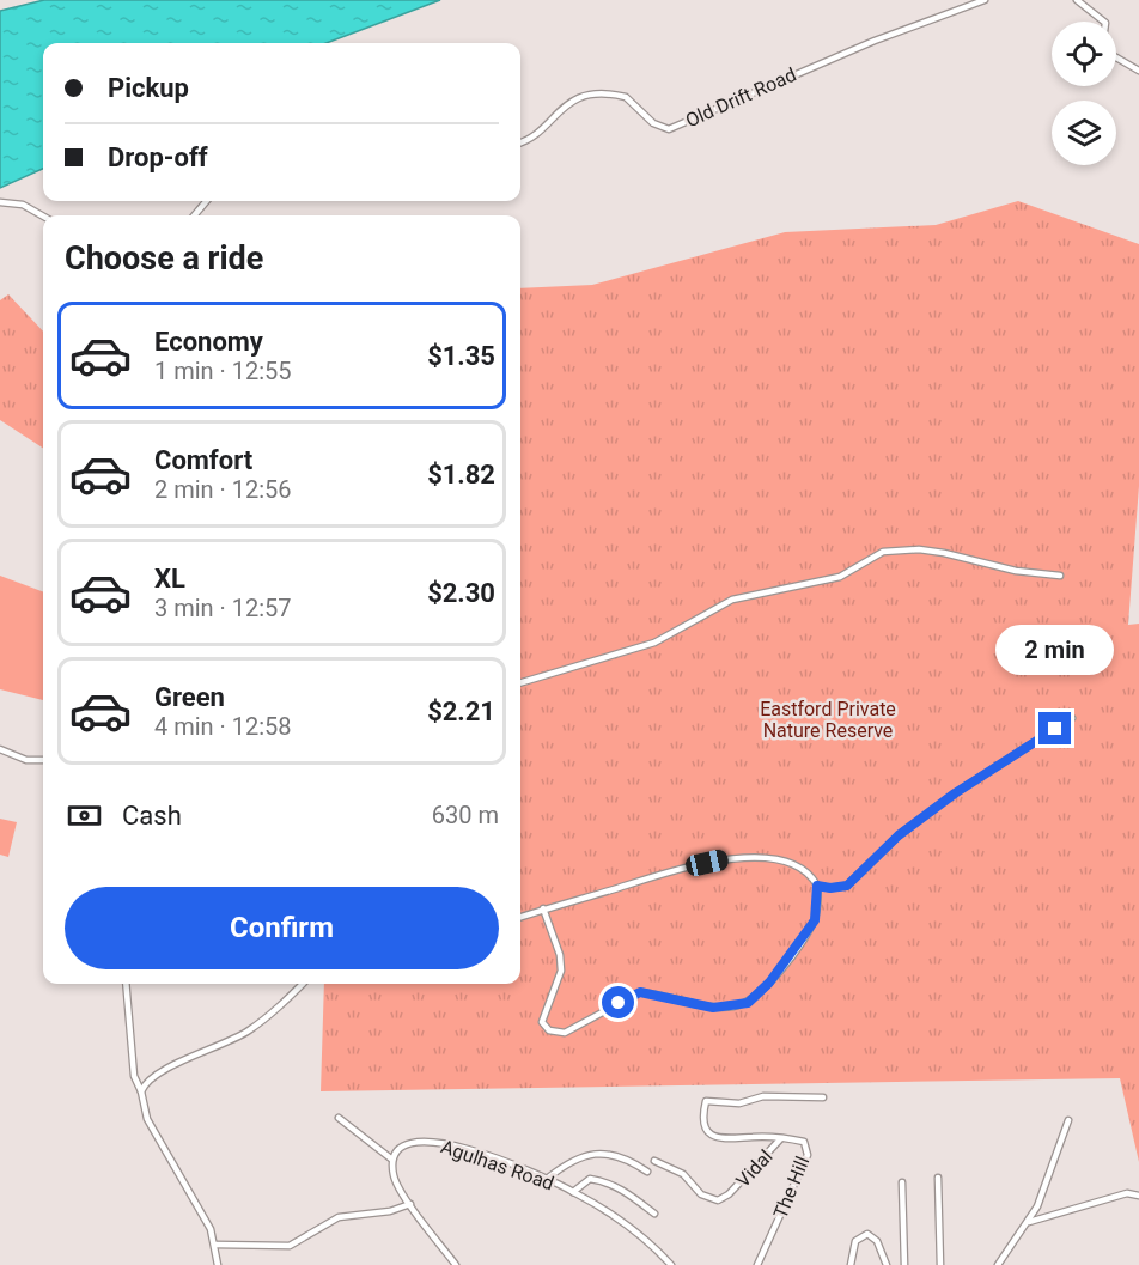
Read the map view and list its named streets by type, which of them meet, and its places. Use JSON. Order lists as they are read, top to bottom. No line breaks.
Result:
{"streets":{"street":["Old Drift Road","Agulhas Road","Vidal","The Hill"]},"crossings":[["Vidal","The Hill"]],"parks":["Eastford Private Nature Reserve"],"page":{"banner":["Pickup","Drop-off"],"heading":"Choose a ride","list":[{"name":"Economy","note":"1 min · 12:55","value":"$1.35"},{"name":"Comfort","note":"2 min · 12:56","value":"$1.82"},{"name":"XL","note":"3 min · 12:57","value":"$2.30"},{"name":"Green","note":"4 min · 12:58","value":"$2.21"}],"bubble":"2 min","pay":["Cash","630 m"],"buttons":"Confirm"}}
